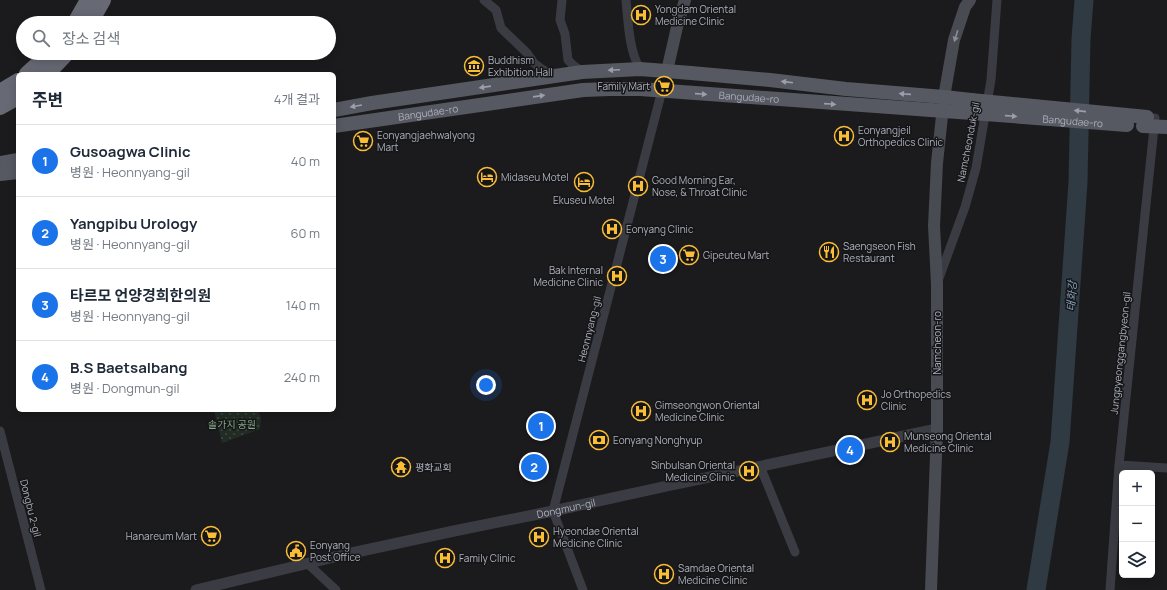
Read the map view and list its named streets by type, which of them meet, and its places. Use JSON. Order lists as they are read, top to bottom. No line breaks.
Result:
{"streets":{"main road":["Bangudae-ro","Namcheon-ro"],"street":["Namcheonduk-gil","Heonnyang-gil","Jungpyeonggangbyeon-gil","Dongbu 2-gil","Dongmun-gil"]},"crossings":[["Bangudae-ro","Heonnyang-gil"],["Bangudae-ro","Namcheon-ro"],["Namcheonduk-gil","Namcheon-ro"],["Heonnyang-gil","Dongmun-gil"],["Namcheon-ro","Dongmun-gil"]],"water":["태화강"],"parks":["솔가지 공원"],"places":{"hospital":["Yongdam Oriental Medicine Clinic","Eonyangjeil Orthopedics Clinic","Good Morning Ear, Nose, & Throat Clinic","Eonyang Clinic","Bak Internal Medicine Clinic","Jo Orthopedics Clinic","Gimseongwon Oriental Medicine Clinic","Munseong Oriental Medicine Clinic","Sinbulsan Oriental Medicine Clinic","Hyeondae Oriental Medicine Clinic","Family Clinic","Samdae Oriental Medicine Clinic"],"museum":["Buddhism Exhibition Hall"],"supermarket":["Family Mart","Eonyangjaehwalyong Mart","Gipeuteu Mart","Hanareum Mart"],"hotel":["Midaseu Motel","Ekuseu Motel"],"restaurant":["Saengseon Fish Restaurant"],"bank":["Eonyang Nonghyup"],"temple":["평화교회"],"public building":["Eonyang Post Office"]},"page":{"search":"장소 검색","heading":["주변","4개 결과"],"list":[{"mark":"1","name":"Gusoagwa Clinic","note":"병원 · Heonnyang-gil","value":"40 m"},{"mark":"2","name":"Yangpibu Urology","note":"병원 · Heonnyang-gil","value":"60 m"},{"mark":"3","name":"타르모 언양경희한의원","note":"병원 · Heonnyang-gil","value":"140 m"},{"mark":"4","name":"B.S Baetsalbang","note":"병원 · Dongmun-gil","value":"240 m"}],"pins":["3","1","4","2"],"map_buttons":["+","−"]}}
